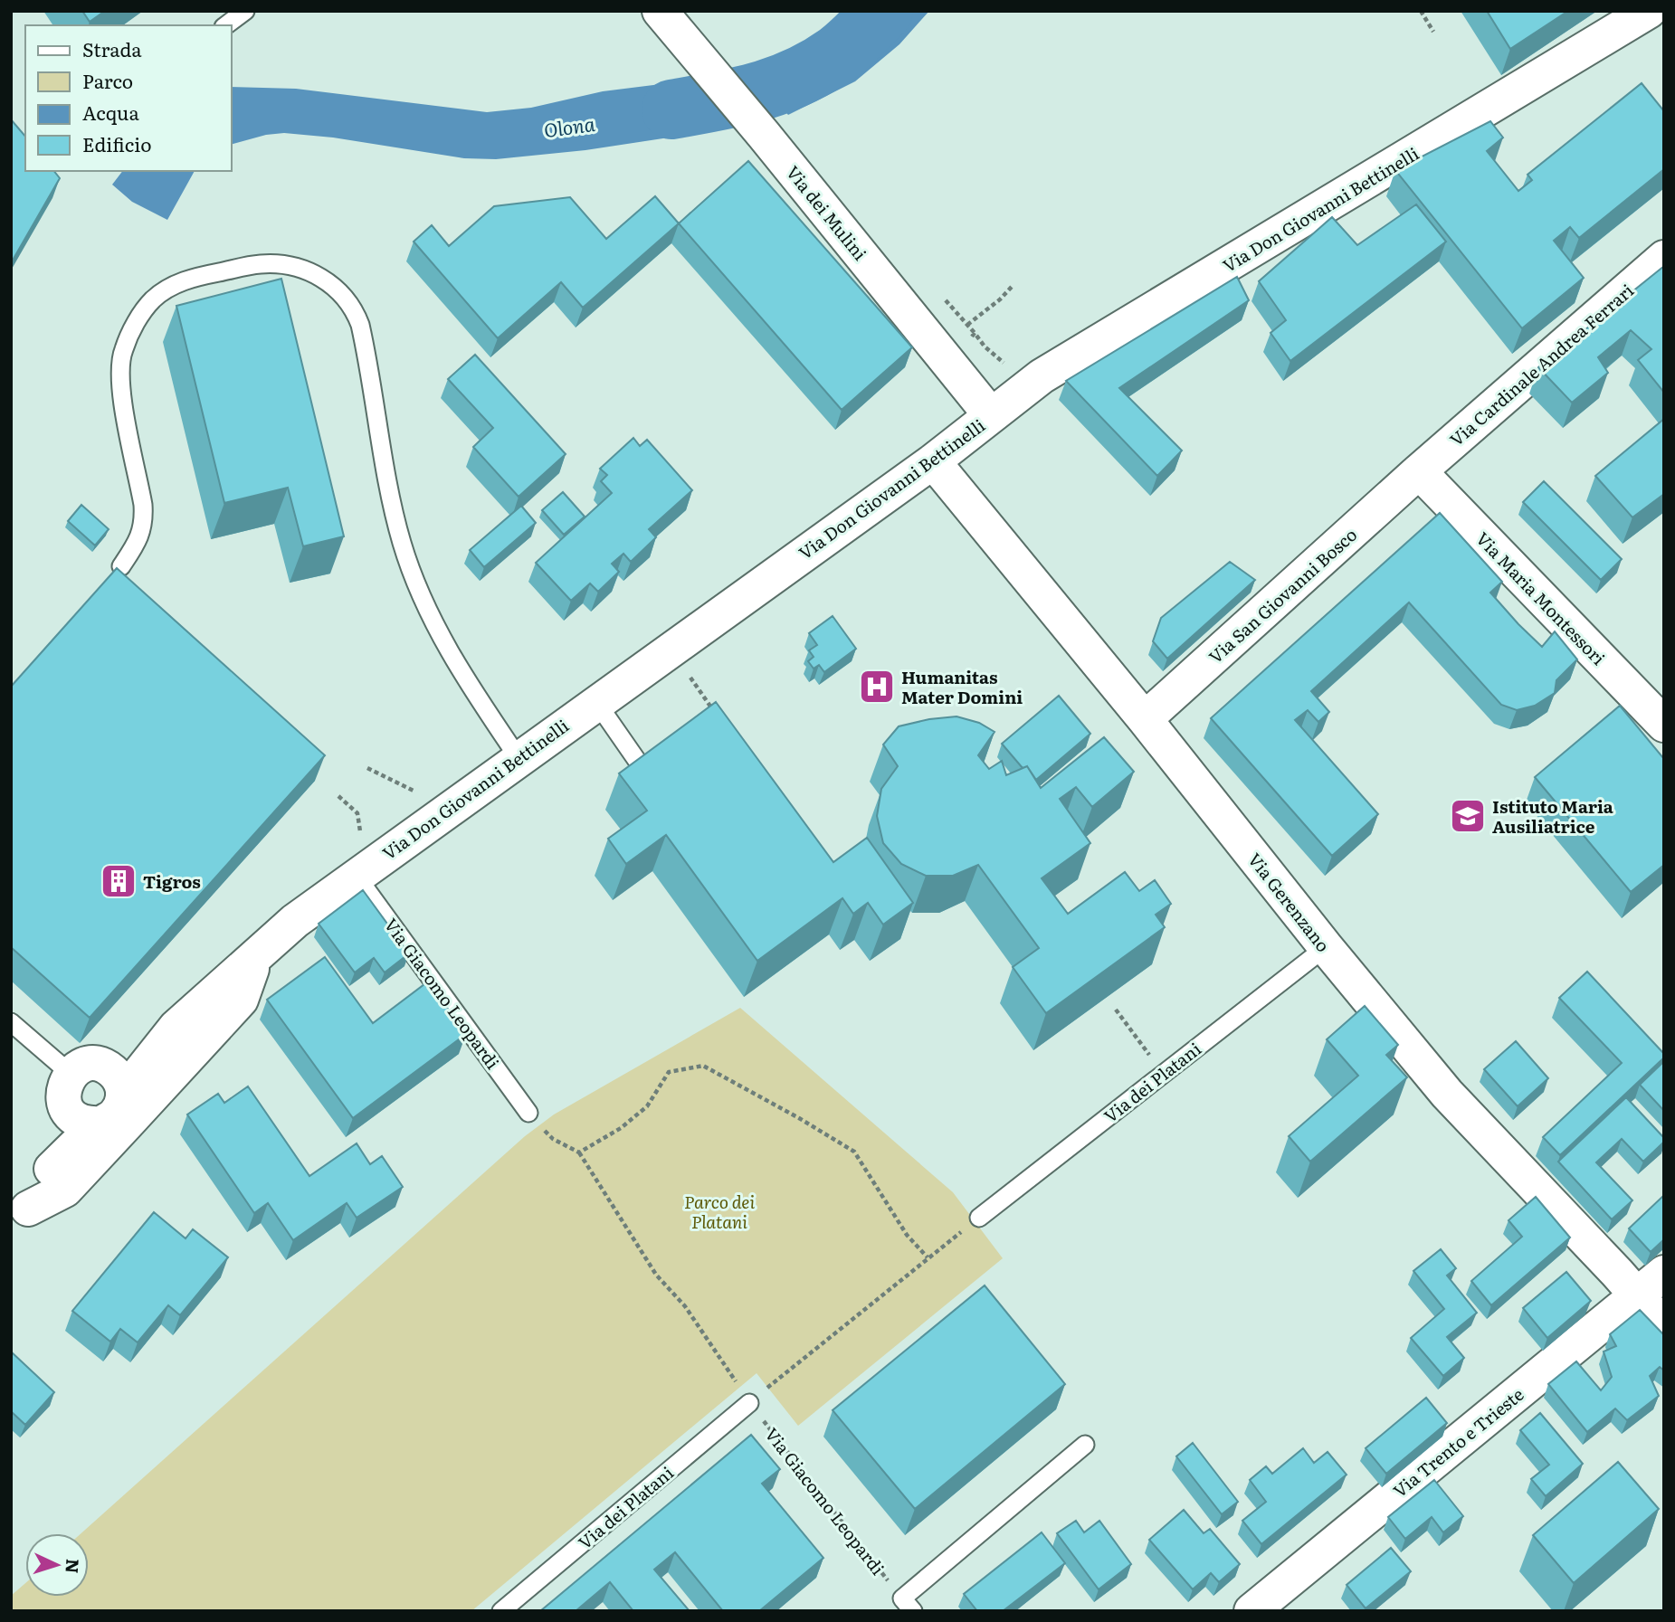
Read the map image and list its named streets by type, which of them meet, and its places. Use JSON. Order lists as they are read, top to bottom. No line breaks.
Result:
{"streets":{"street":["Via Don Giovanni Bettinelli","Via dei Mulini","Via Cardinale Andrea Ferrari","Via San Giovanni Bosco","Via Maria Montessori","Via Gerenzano","Via Trento e Trieste"],"lane":["Via Giacomo Leopardi","Via dei Platani"]},"crossings":[["Via Don Giovanni Bettinelli","Via dei Mulini"],["Via Don Giovanni Bettinelli","Via Gerenzano"],["Via Don Giovanni Bettinelli","Via Giacomo Leopardi"],["Via Cardinale Andrea Ferrari","Via San Giovanni Bosco"],["Via Cardinale Andrea Ferrari","Via Maria Montessori"],["Via San Giovanni Bosco","Via Maria Montessori"],["Via San Giovanni Bosco","Via Gerenzano"],["Via Gerenzano","Via dei Platani"],["Via Gerenzano","Via Trento e Trieste"],["Via Giacomo Leopardi","Via dei Platani"]],"water":["Olona"],"parks":["Parco dei Platani"],"places":{"hospital":["Humanitas Mater Domini"],"school or university":["Istituto Maria Ausiliatrice"],"building":["Tigros"]},"legend":["Strada","Parco","Acqua","Edificio"],"north":"right"}
